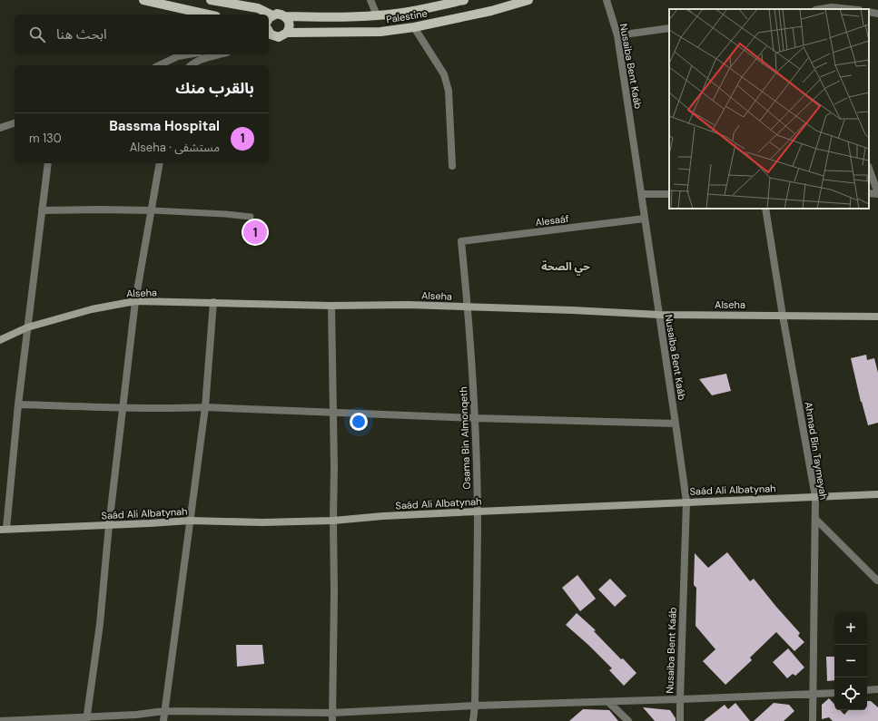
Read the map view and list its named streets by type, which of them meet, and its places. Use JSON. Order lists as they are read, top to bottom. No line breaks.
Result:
{"streets":{"main road":["Palestine","Alseha","Saád Ali Albatynah"],"street":["Nusaiba Bent Kaáb","Alesaáf","Osama Bin Almonqeth","Ahmad Bin Taymeyah"]},"crossings":[["Nusaiba Bent Kaáb","Alesaáf"],["Nusaiba Bent Kaáb","Alseha"],["Nusaiba Bent Kaáb","Saád Ali Albatynah"],["Alesaáf","Osama Bin Almonqeth"],["Alseha","Osama Bin Almonqeth"],["Alseha","Ahmad Bin Taymeyah"],["Osama Bin Almonqeth","Saád Ali Albatynah"],["Ahmad Bin Taymeyah","Saád Ali Albatynah"]],"districts":["حي الصحة"],"page":{"search":"ابحث هنا","heading":"بالقرب منك","list":[{"mark":"1","name":"Bassma Hospital","note":"مستشفى · Alseha","value":"130 m"}],"pins":"1","map_buttons":["+","−"]}}
